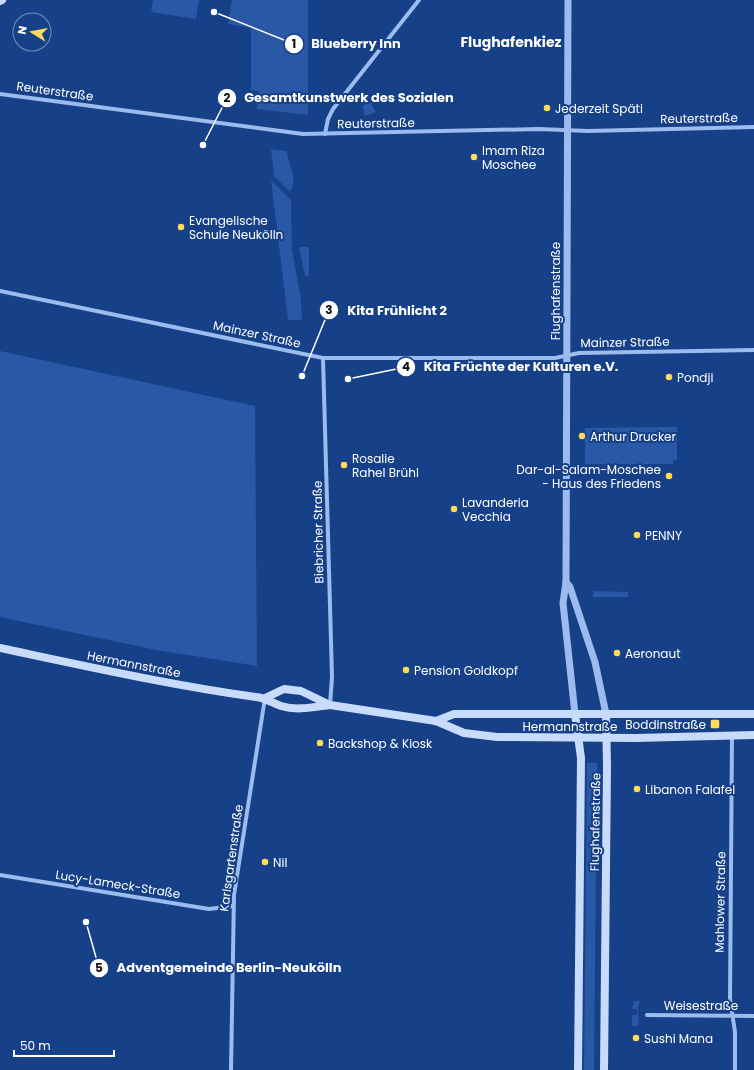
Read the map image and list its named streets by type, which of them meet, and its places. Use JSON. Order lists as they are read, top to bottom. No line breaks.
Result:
{"streets":{"main road":["Flughafenstraße","Hermannstraße"],"street":["Reuterstraße","Mainzer Straße","Biebricher Straße","Karlsgartenstraße","Lucy-Lameck-Straße","Mahlower Straße","Weisestraße"]},"crossings":[["Reuterstraße","Flughafenstraße"],["Flughafenstraße","Mainzer Straße"],["Flughafenstraße","Hermannstraße"],["Mainzer Straße","Biebricher Straße"],["Biebricher Straße","Hermannstraße"],["Hermannstraße","Karlsgartenstraße"],["Hermannstraße","Mahlower Straße"],["Karlsgartenstraße","Lucy-Lameck-Straße"],["Mahlower Straße","Weisestraße"]],"districts":["Flughafenkiez"],"places":{"other":["Blueberry Inn","Jederzeit Späti","Gesamtkunstwerk des Sozialen","Imam Riza Moschee","Evangelische Schule Neukölln","Kita Frühlicht 2","Pondji","Kita Früchte der Kulturen e.V.","Arthur Drucker","Rosalie Rahel Brühl","Dar-al-Salam-Moschee - Haus des Friedens","Lavanderia Vecchia","PENNY","Aeronaut","Pension Goldkopf","Backshop & Kiosk","Libanon Falafel","Nil","Adventgemeinde Berlin-Neukölln","Sushi Mana"],"transit":["Boddinstraße"]},"scale_bar":"50 m","north":"left"}
